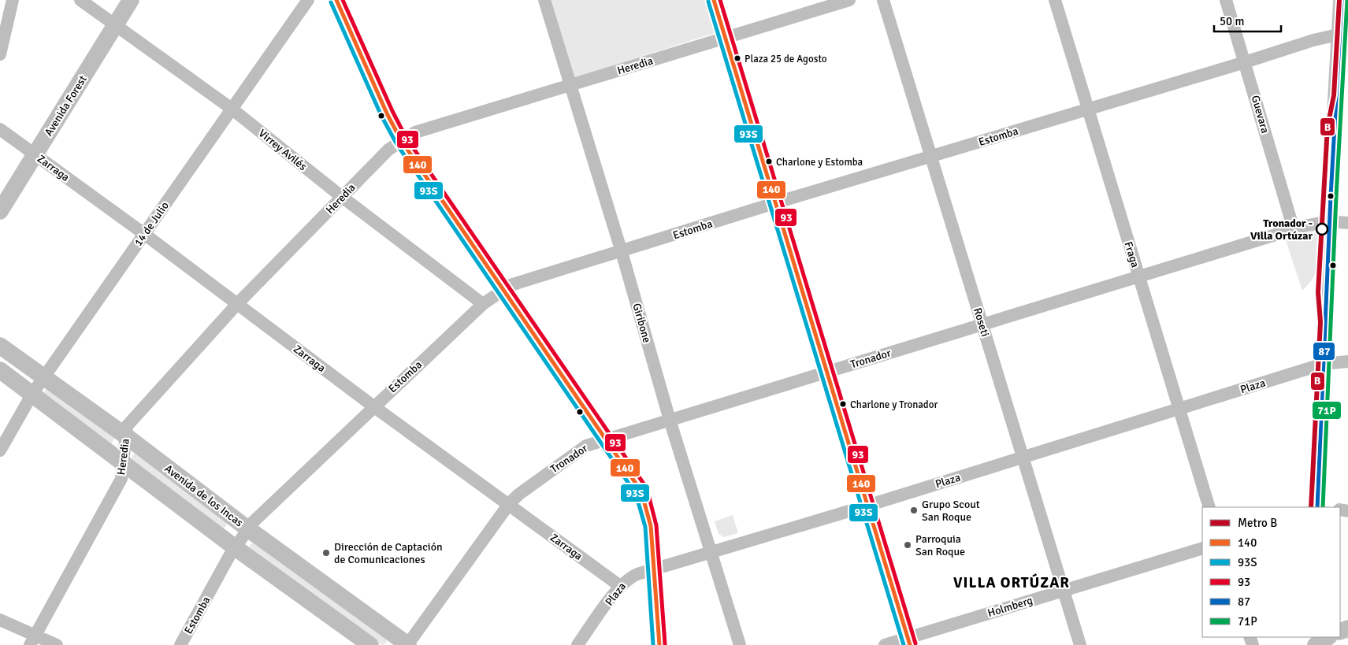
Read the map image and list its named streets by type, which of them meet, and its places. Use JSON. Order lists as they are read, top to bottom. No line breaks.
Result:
{"streets":{"main road":["Avenida Forest","Avenida de los Incas"],"street":["Heredia","Guevara","Estomba","Virrey Avilés","Zarraga","14 de Julio","Fraga","Roseti","Giribone","Tronador","Plaza","Holmberg"]},"crossings":[["Heredia","Virrey Avilés"],["Heredia","Zarraga"],["Heredia","Giribone"],["Heredia","Avenida de los Incas"],["Avenida Forest","Virrey Avilés"],["Avenida Forest","Zarraga"],["Guevara","Estomba"],["Guevara","Tronador"],["Estomba","Virrey Avilés"],["Estomba","Zarraga"],["Estomba","Fraga"],["Estomba","Roseti"],["Estomba","Giribone"],["Estomba","Avenida de los Incas"],["Virrey Avilés","14 de Julio"],["Zarraga","14 de Julio"],["Zarraga","Tronador"],["Zarraga","Plaza"],["14 de Julio","Avenida de los Incas"],["Fraga","Tronador"],["Fraga","Plaza"],["Roseti","Tronador"],["Roseti","Plaza"],["Roseti","Holmberg"],["Giribone","Tronador"],["Giribone","Plaza"],["Tronador","Avenida de los Incas"]],"districts":["VILLA ORTÚZAR"],"places":["Plaza 25 de Agosto","Charlone y Estomba","Tronador - Villa Ortúzar","Charlone y Tronador","Grupo Scout San Roque","Parroquia San Roque","Dirección de Captación de Comunicaciones"],"lines":["metro line B","transit line 140","transit line 93","transit line 87","transit line 71P","transit line 93S"],"legend":["Metro B","140","93S","93","87","71P"],"scale_bar":"50 m"}
